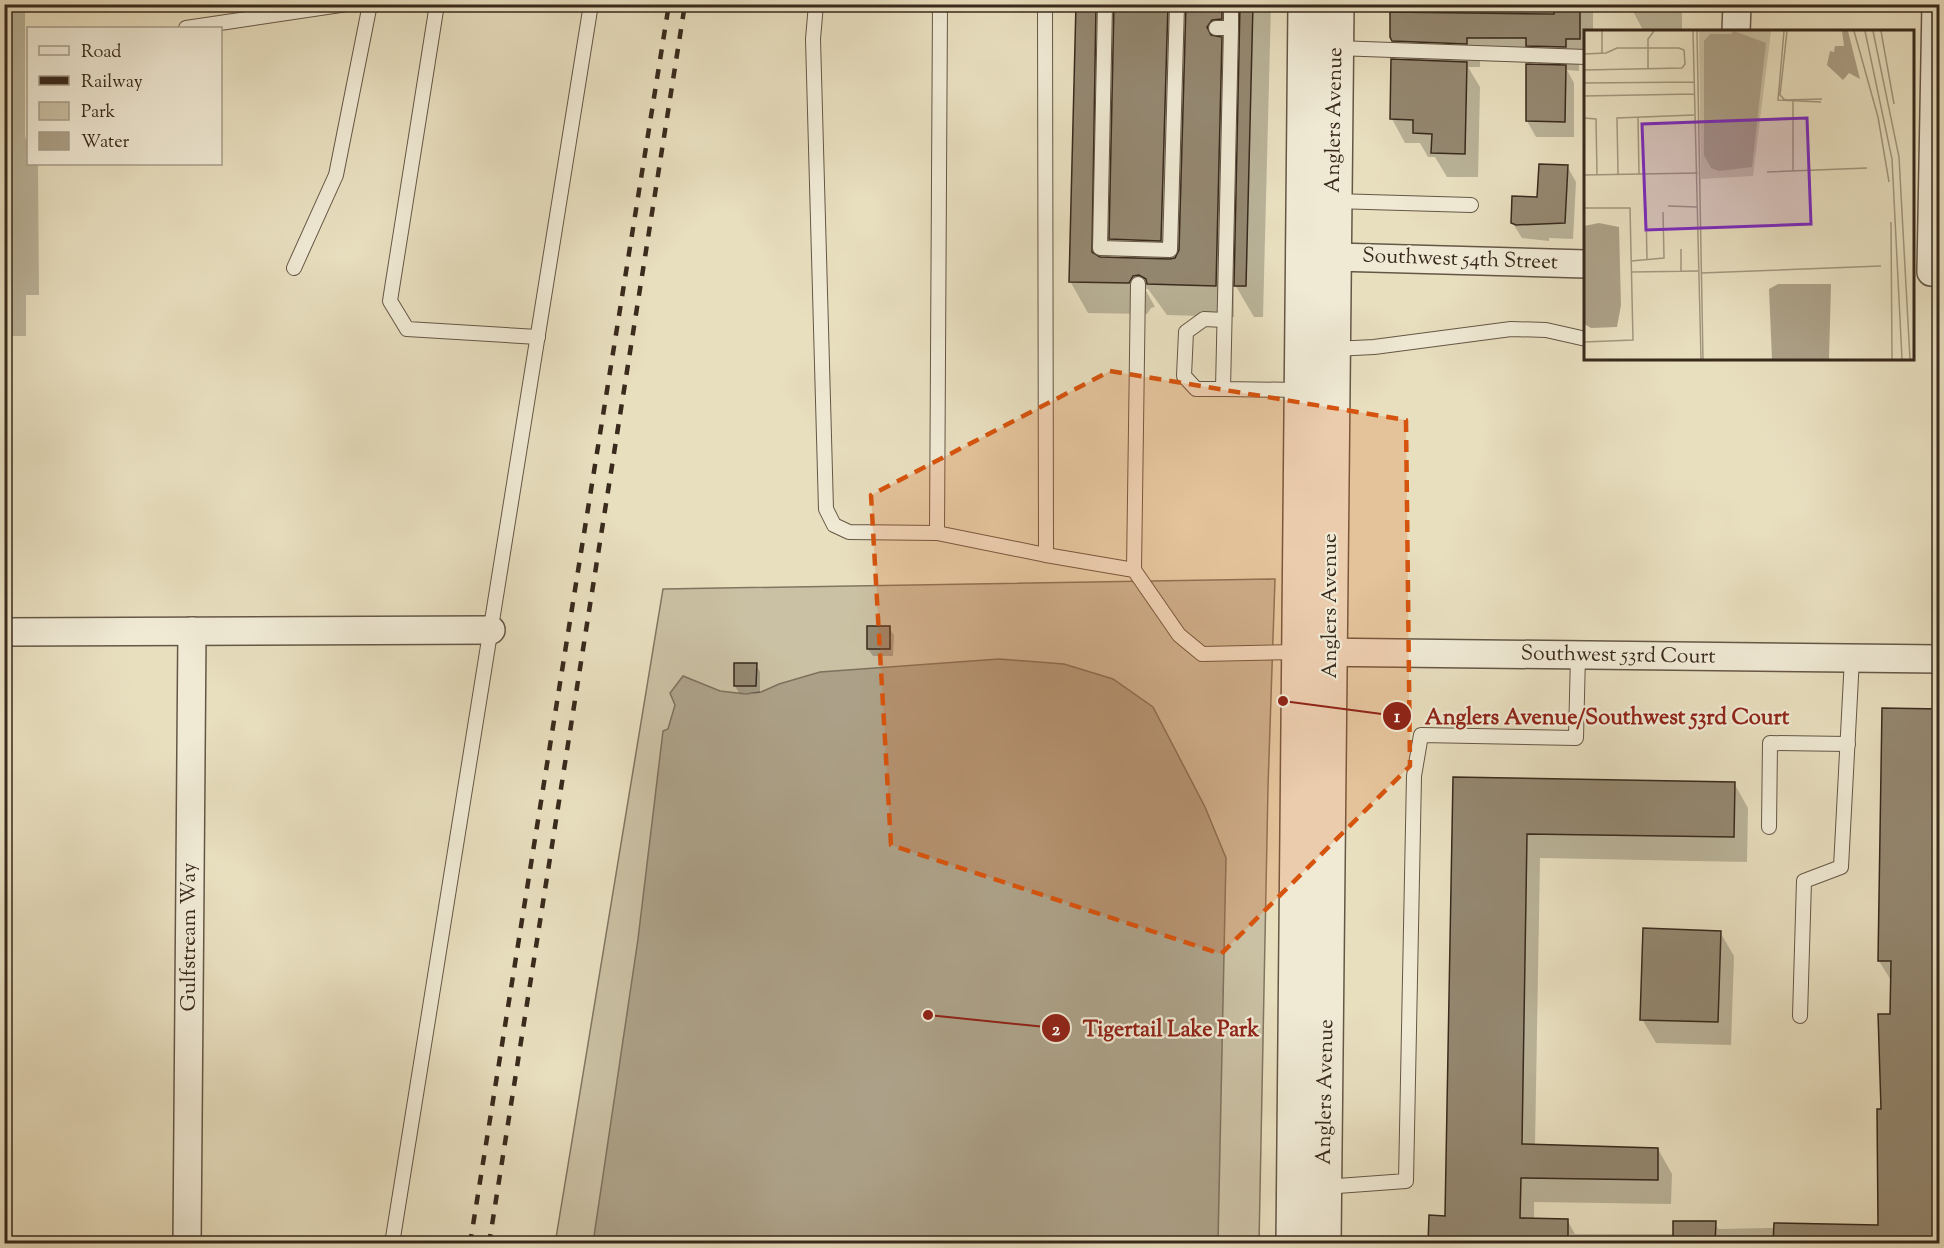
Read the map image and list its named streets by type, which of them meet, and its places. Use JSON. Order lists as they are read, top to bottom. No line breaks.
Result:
{"streets":{"street":["Anglers Avenue","Southwest 54th Street","Southwest 53rd Court","Gulfstream Way"]},"crossings":[["Anglers Avenue","Southwest 54th Street"],["Anglers Avenue","Southwest 53rd Court"]],"places":["Anglers Avenue/Southwest 53rd Court","Tigertail Lake Park"],"legend":["Road","Railway","Park","Water"]}
